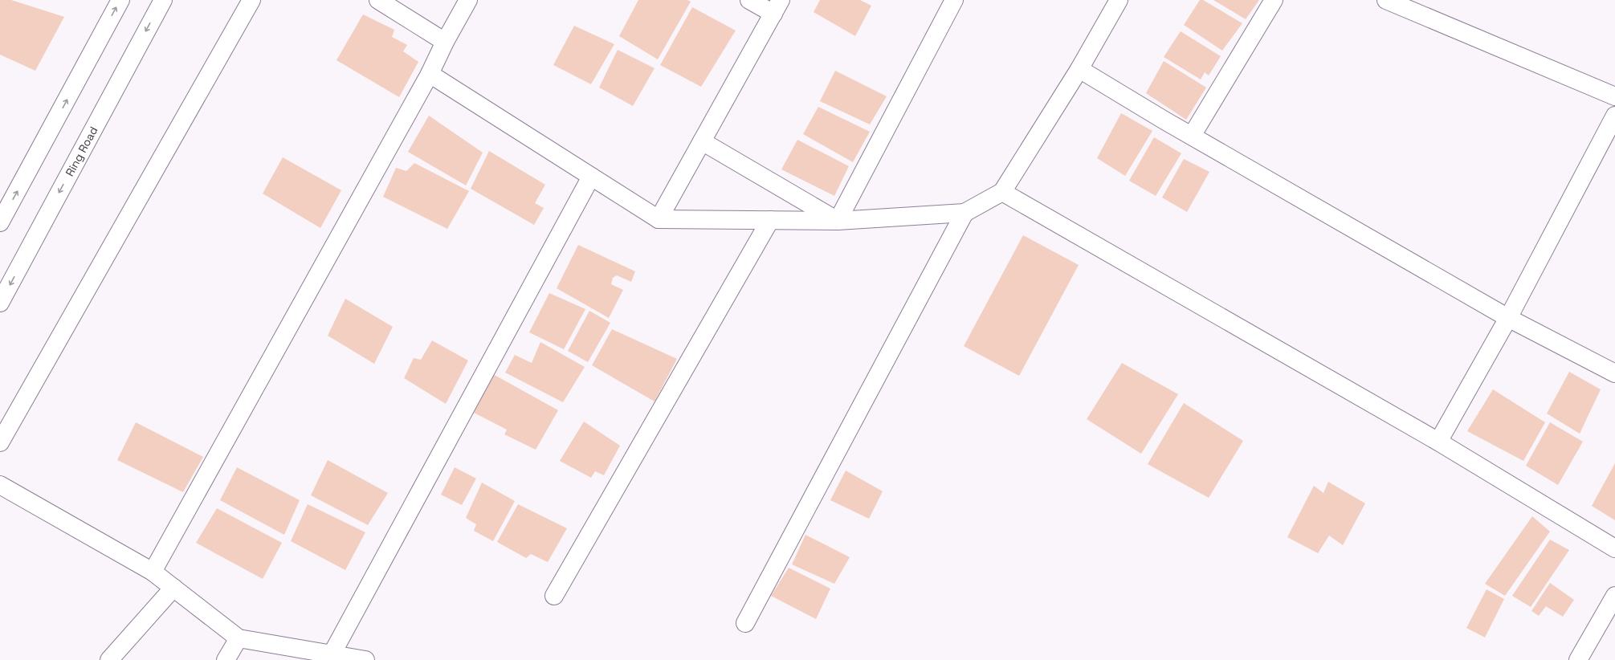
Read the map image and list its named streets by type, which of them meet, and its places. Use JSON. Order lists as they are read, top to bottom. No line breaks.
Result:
{"streets":{"main road":["Ring Road"]}}
